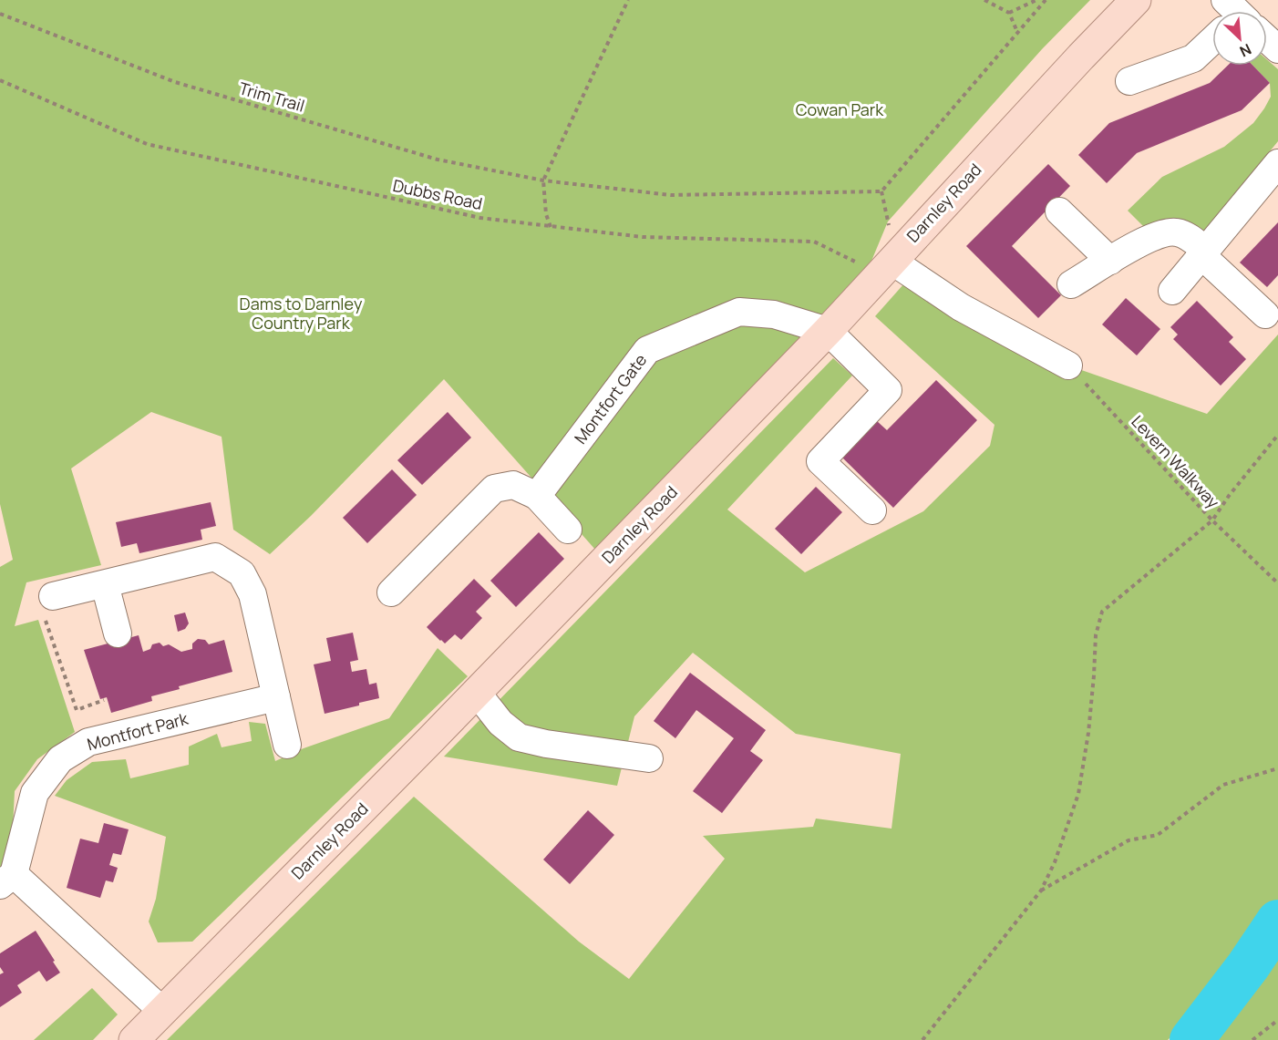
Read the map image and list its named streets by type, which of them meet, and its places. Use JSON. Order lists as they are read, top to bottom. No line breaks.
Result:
{"streets":{"main road":["Darnley Road"],"street":["Montfort Gate","Montfort Park"],"path":["Trim Trail","Dubbs Road","Levern Walkway"]},"crossings":[["Dubbs Road","Darnley Road"],["Darnley Road","Montfort Gate"],["Darnley Road","Montfort Park"]],"parks":["Cowan Park","Dams to Darnley Country Park"],"north":"bottom right"}
